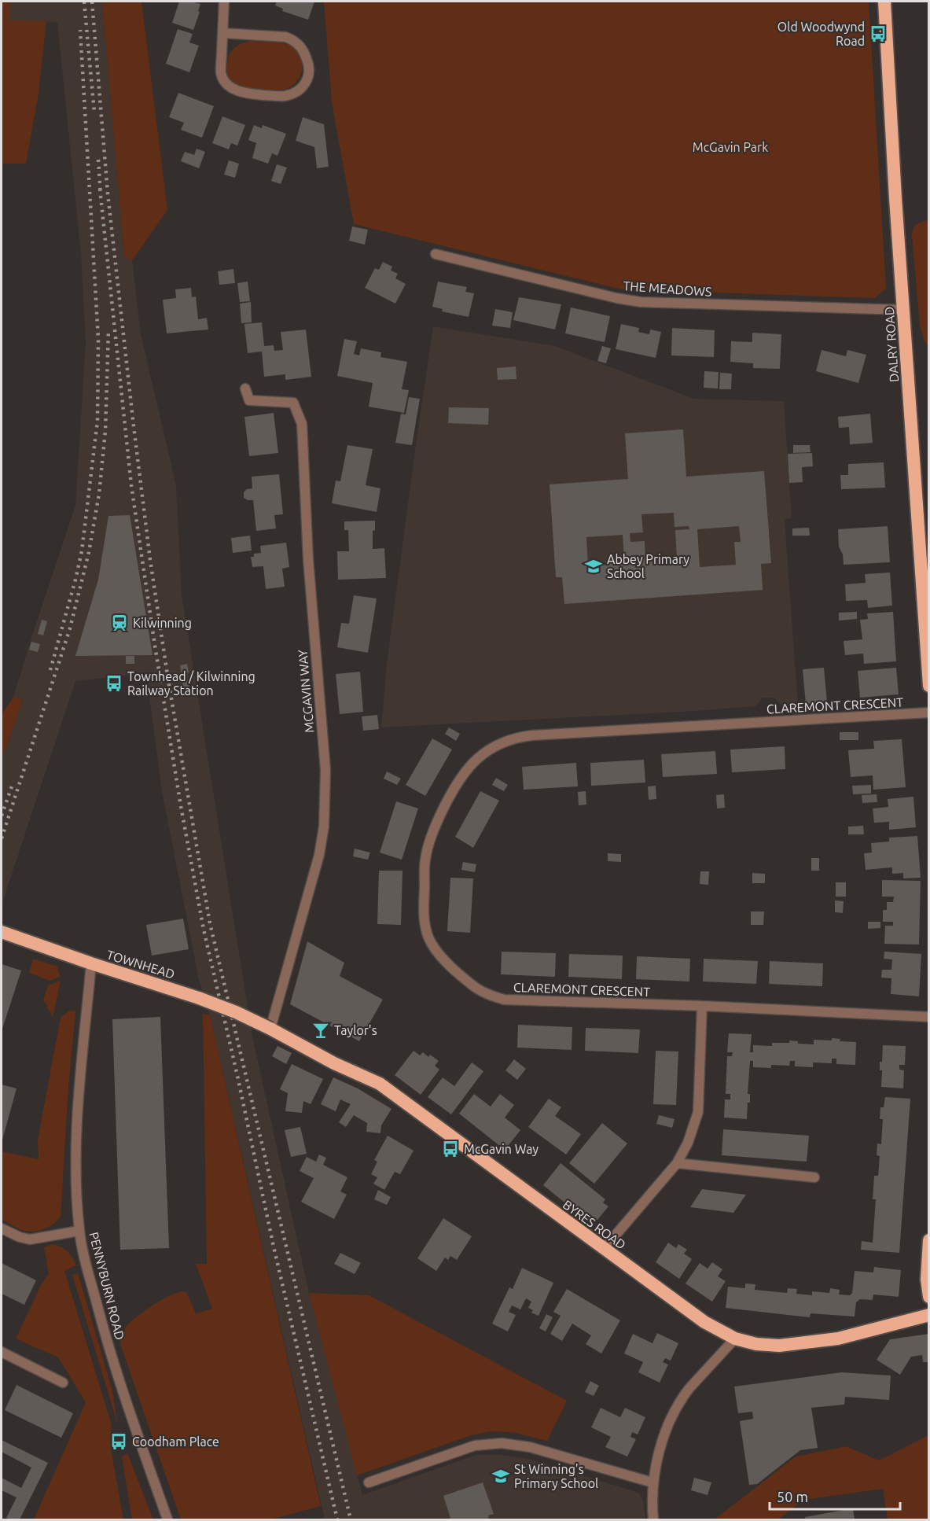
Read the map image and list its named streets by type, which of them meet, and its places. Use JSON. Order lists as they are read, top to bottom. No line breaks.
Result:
{"streets":{"highway":["DALRY ROAD","TOWNHEAD","BYRES ROAD"],"street":["THE MEADOWS","MCGAVIN WAY","CLAREMONT CRESCENT","PENNYBURN ROAD"]},"crossings":[["THE MEADOWS","DALRY ROAD"],["MCGAVIN WAY","TOWNHEAD"],["MCGAVIN WAY","BYRES ROAD"],["TOWNHEAD","BYRES ROAD"],["TOWNHEAD","PENNYBURN ROAD"]],"parks":["McGavin Park"],"places":{"bus stop":["Old Woodwynd Road","Townhead / Kilwinning Railway Station","McGavin Way","Coodham Place"],"school or university":["Abbey Primary School","St Winning's Primary School"],"station":["Kilwinning"],"bar":["Taylor's"]},"scale_bar":"50 m"}
